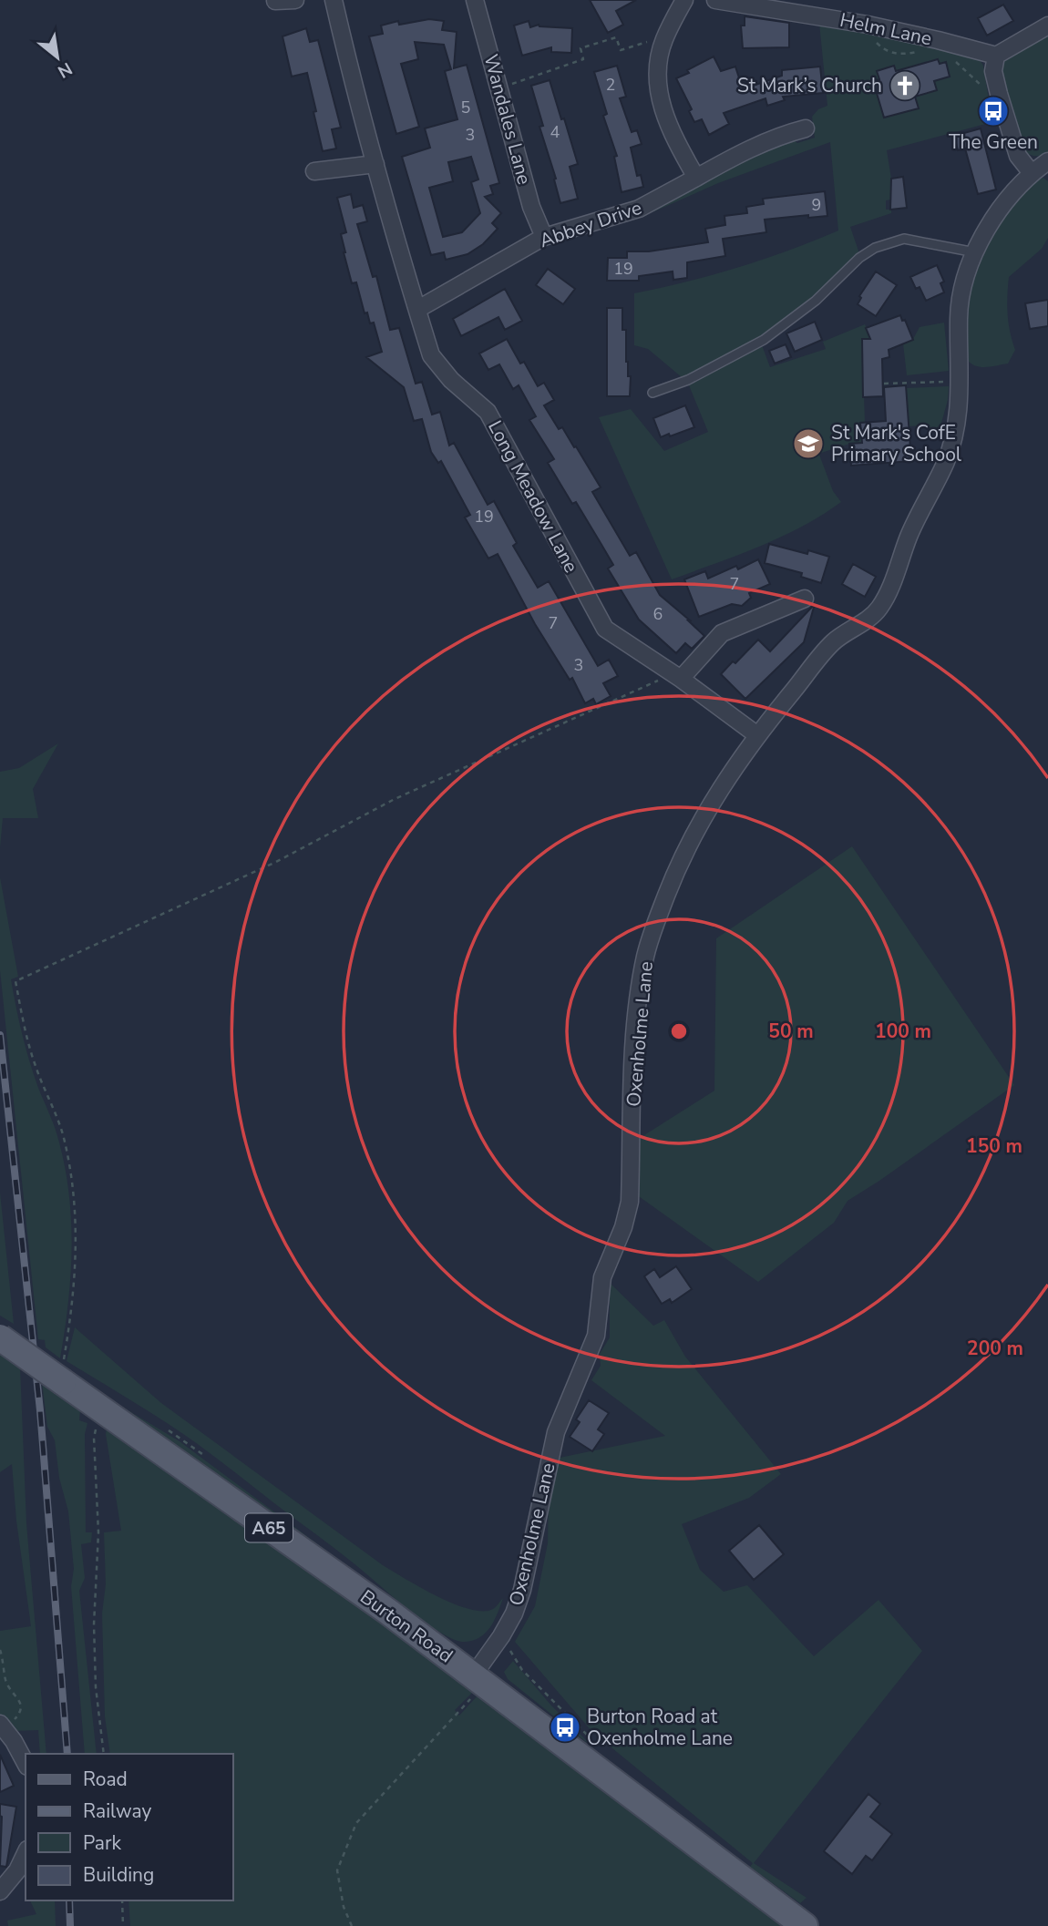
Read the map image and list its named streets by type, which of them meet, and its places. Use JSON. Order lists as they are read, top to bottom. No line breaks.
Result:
{"streets":{"main road":["A65","Burton Road"],"street":["Helm Lane","Wandales Lane","Abbey Drive","Long Meadow Lane","Oxenholme Lane"]},"crossings":[["Wandales Lane","Abbey Drive"],["Abbey Drive","Long Meadow Lane"],["Long Meadow Lane","Oxenholme Lane"],["Oxenholme Lane","Burton Road"]],"places":{"church":["St Mark’s Church"],"bus stop":["The Green","Burton Road at Oxenholme Lane"],"school or university":["St Mark's CofE Primary School"]},"house_numbers":["2","5","4","3","9","19","19","7","6","7","3"],"legend":["Road","Railway","Park","Building"],"north":"bottom right","rings":["50 m","100 m","150 m","200 m"]}
